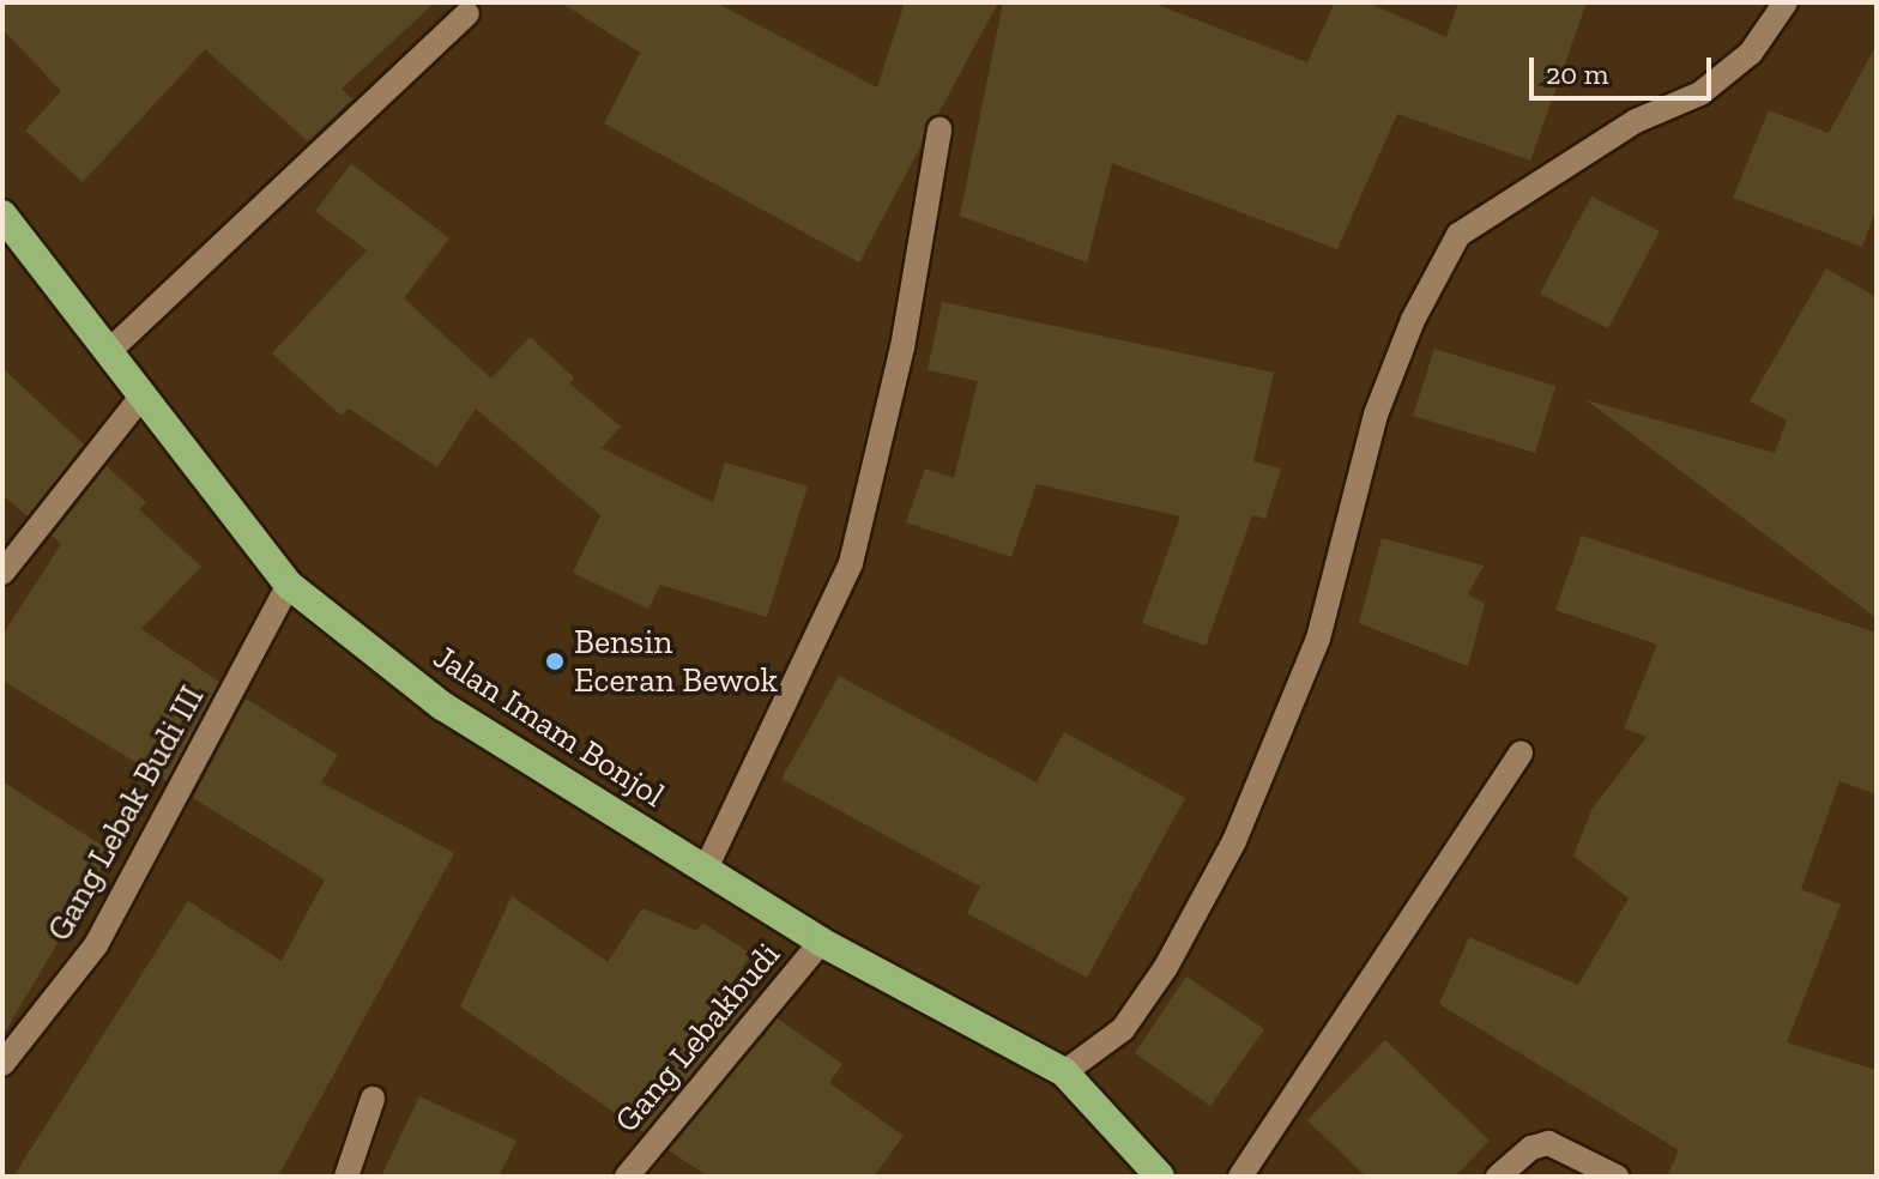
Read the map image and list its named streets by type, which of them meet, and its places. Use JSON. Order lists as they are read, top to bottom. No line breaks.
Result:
{"streets":{"highway":["Jalan Imam Bonjol"],"street":["Gang Lebak Budi III","Gang Lebakbudi"]},"crossings":[["Jalan Imam Bonjol","Gang Lebak Budi III"],["Jalan Imam Bonjol","Gang Lebakbudi"]],"places":["Bensin Eceran Bewok"],"scale_bar":"20 m"}
